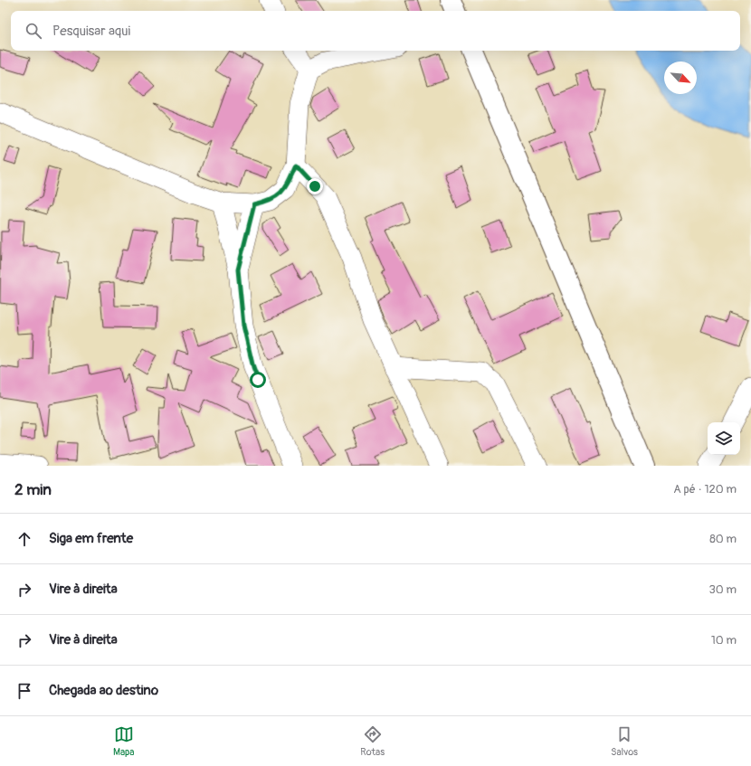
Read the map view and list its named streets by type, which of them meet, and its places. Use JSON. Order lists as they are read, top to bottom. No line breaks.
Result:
{"north":"bottom right","page":{"search":"Pesquisar aqui","heading":["2 min","A pé · 120 m"],"list":[["Siga em frente","80 m"],["Vire à direita","30 m"],["Vire à direita","10 m"],"Chegada ao destino"],"nav":["Mapa","Rotas","Salvos"]}}
